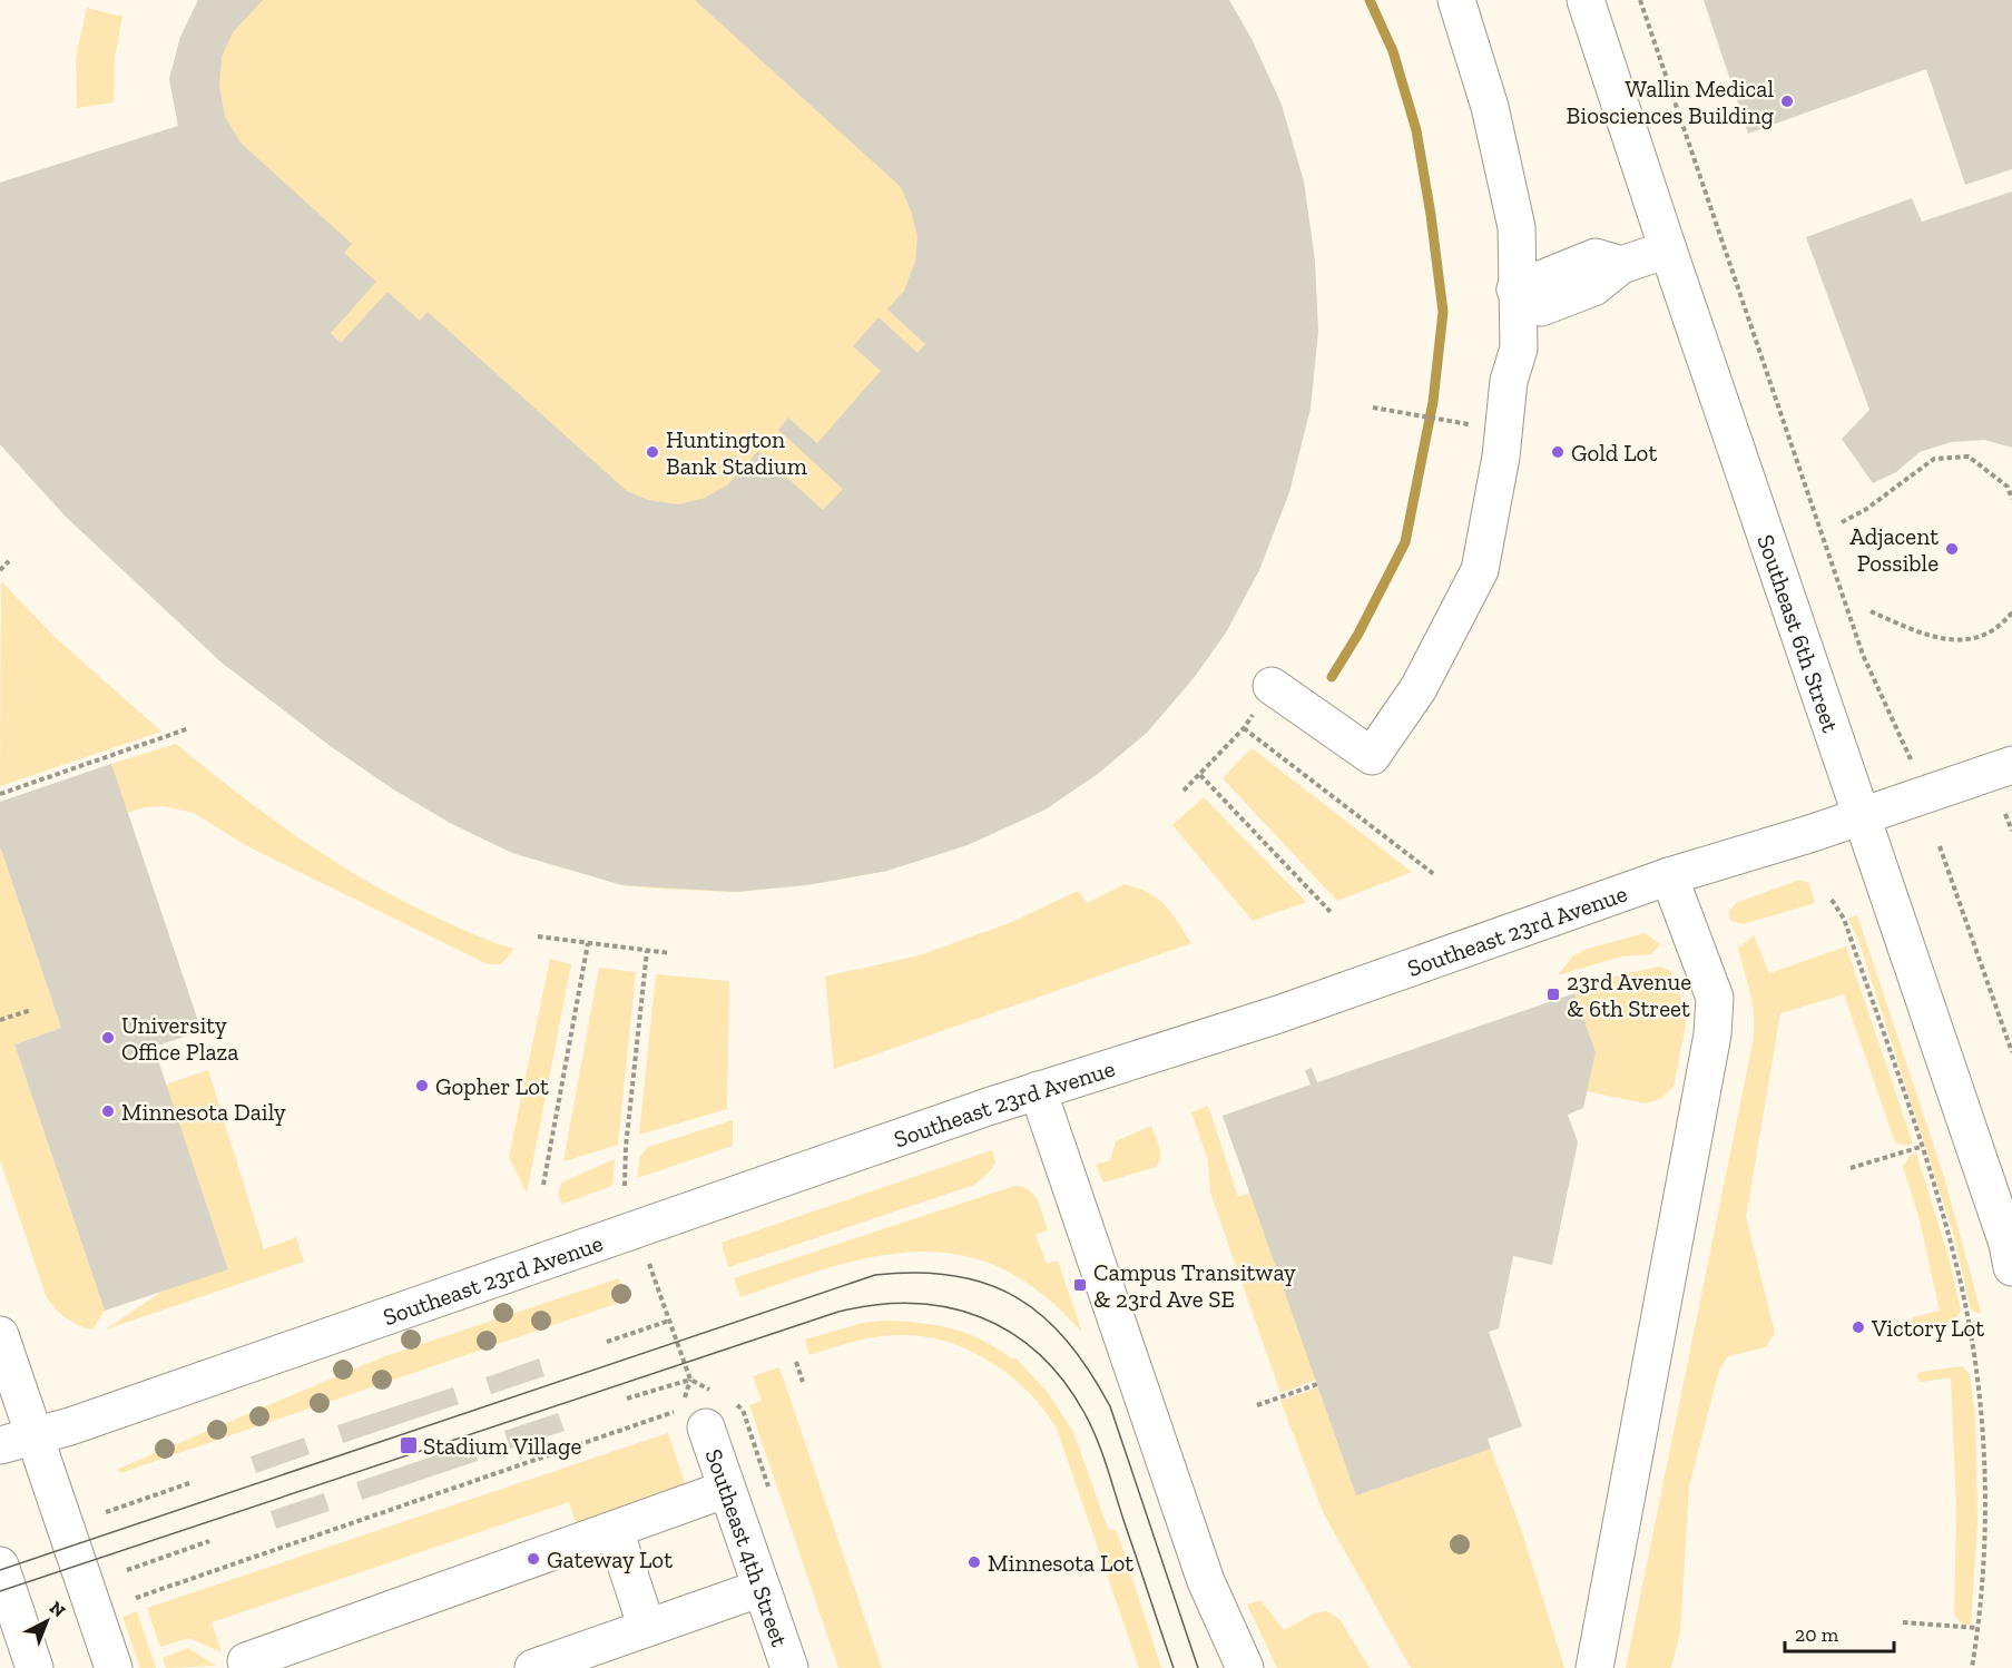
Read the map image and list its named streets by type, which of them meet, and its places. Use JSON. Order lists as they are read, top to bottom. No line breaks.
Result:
{"streets":{"street":["Southeast 6th Street","Southeast 23rd Avenue","Southeast 4th Street"]},"crossings":[["Southeast 6th Street","Southeast 23rd Avenue"]],"places":{"other":["Wallin Medical Biosciences Building","Huntington Bank Stadium","Gold Lot","Adjacent Possible","University Office Plaza","Gopher Lot","Minnesota Daily","Victory Lot","Gateway Lot","Minnesota Lot"],"transit":["23rd Avenue & 6th Street","Campus Transitway & 23rd Ave SE","Stadium Village"]},"scale_bar":"20 m","north":"top right"}
